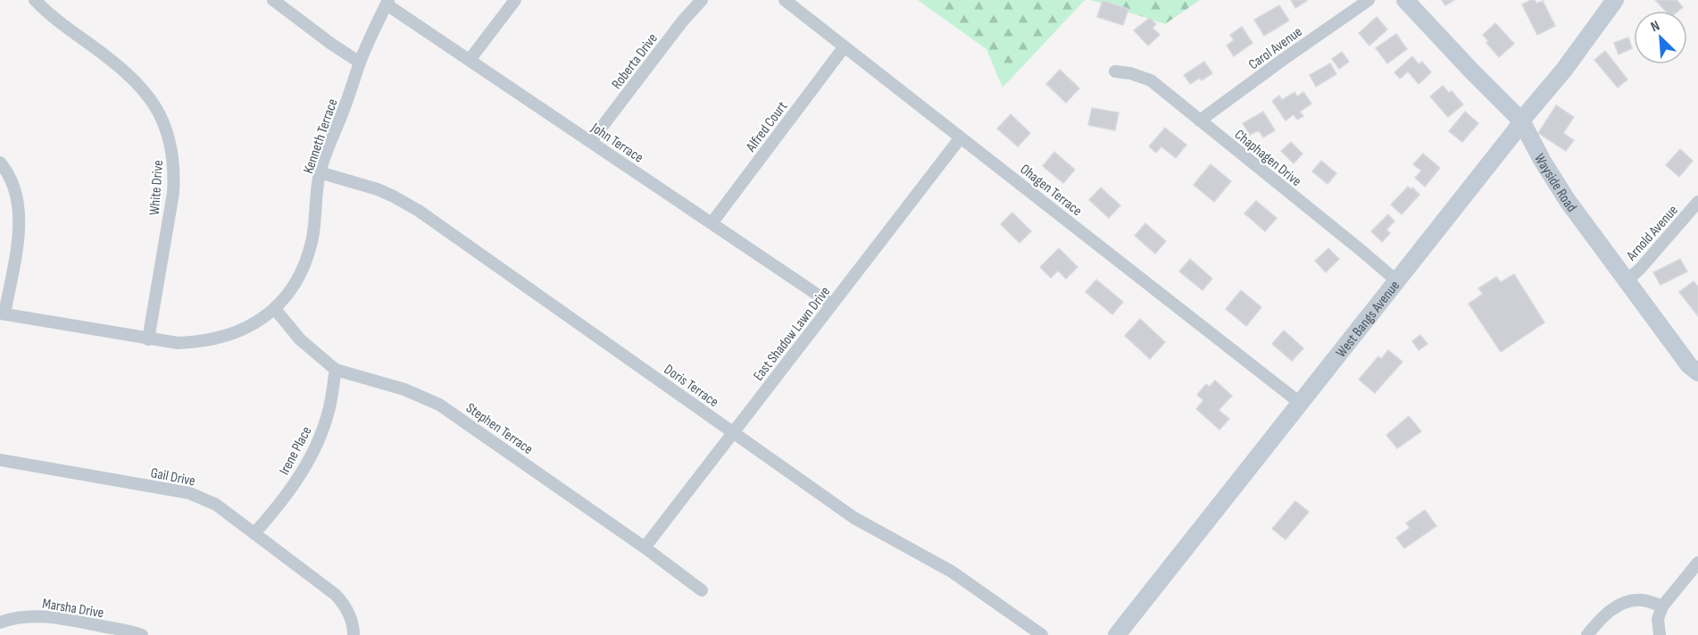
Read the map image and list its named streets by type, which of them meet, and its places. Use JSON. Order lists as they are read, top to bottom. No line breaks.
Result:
{"streets":{"street":["Carol Avenue","Roberta Drive","Alfred Court","Kenneth Terrace","John Terrace","Chaphagen Drive","Wayside Road","White Drive","Ohagen Terrace","Arnold Avenue","West Bangs Avenue","East Shadow Lawn Drive","Doris Terrace","Stephen Terrace","Irene Place","Gail Drive","Marsha Drive"]},"crossings":[["Carol Avenue","Chaphagen Drive"],["Roberta Drive","John Terrace"],["Alfred Court","John Terrace"],["Alfred Court","Ohagen Terrace"],["Kenneth Terrace","John Terrace"],["Kenneth Terrace","White Drive"],["Kenneth Terrace","Doris Terrace"],["Kenneth Terrace","Stephen Terrace"],["John Terrace","East Shadow Lawn Drive"],["Chaphagen Drive","West Bangs Avenue"],["Wayside Road","Arnold Avenue"],["Wayside Road","West Bangs Avenue"],["Ohagen Terrace","West Bangs Avenue"],["Ohagen Terrace","East Shadow Lawn Drive"],["East Shadow Lawn Drive","Doris Terrace"],["East Shadow Lawn Drive","Stephen Terrace"],["Stephen Terrace","Irene Place"],["Irene Place","Gail Drive"]],"north":"top left"}
